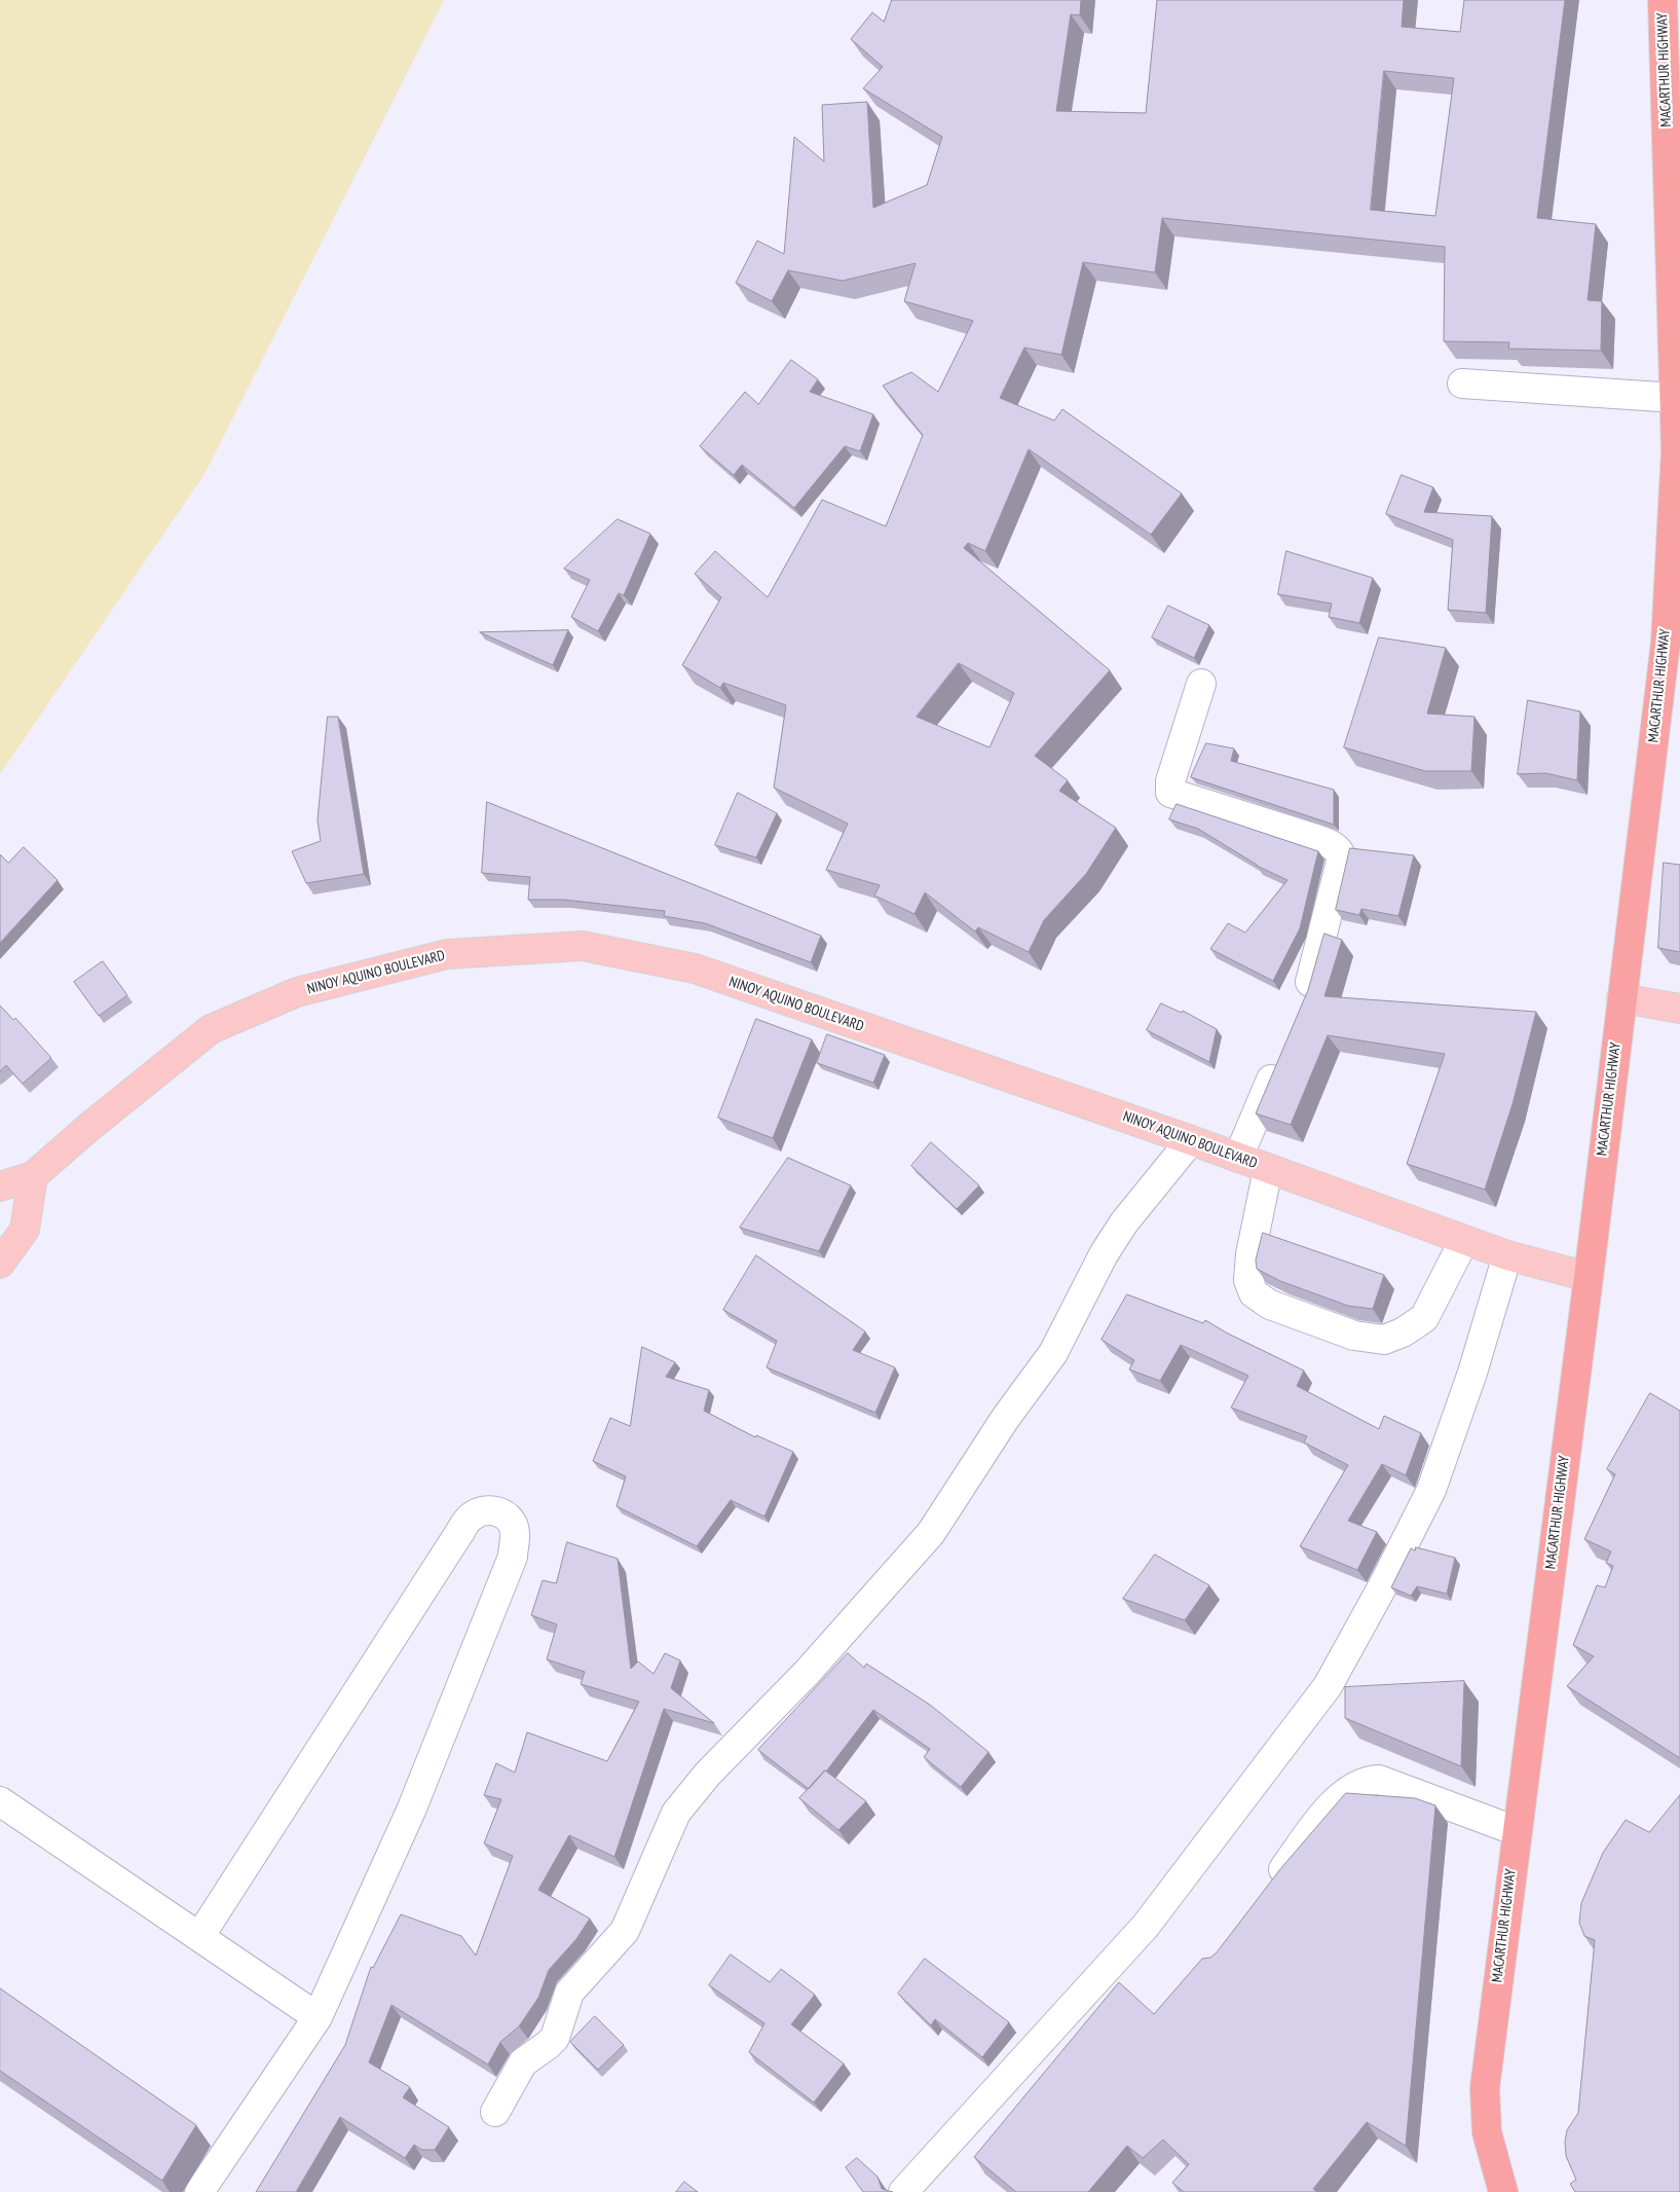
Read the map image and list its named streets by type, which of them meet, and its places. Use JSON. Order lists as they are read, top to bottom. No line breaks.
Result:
{"streets":{"highway":["MACARTHUR HIGHWAY"],"main road":["NINOY AQUINO BOULEVARD"]},"crossings":[["MACARTHUR HIGHWAY","NINOY AQUINO BOULEVARD"]]}
